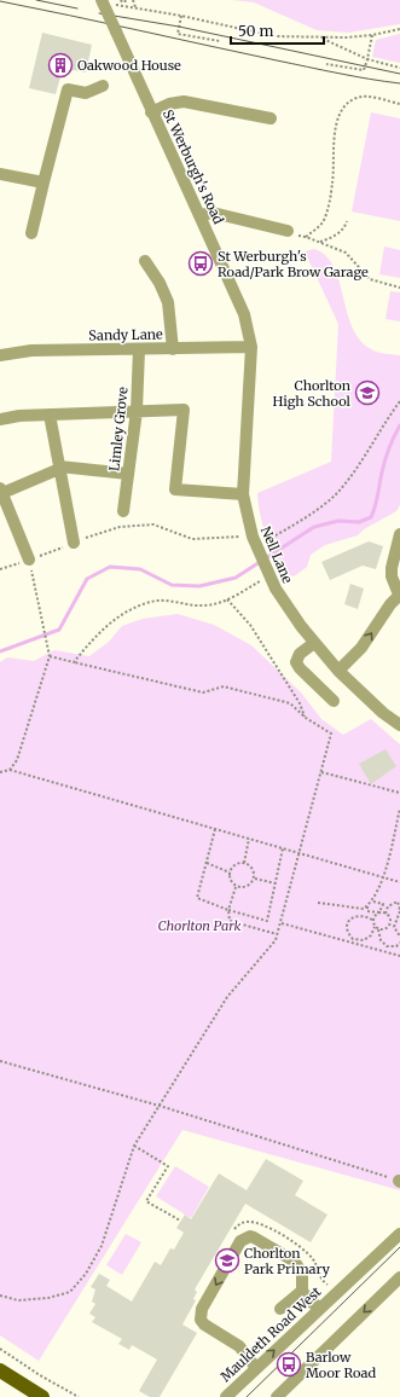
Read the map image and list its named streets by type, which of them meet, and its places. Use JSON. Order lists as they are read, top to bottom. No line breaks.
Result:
{"streets":{"street":["St Werburgh's Road","Sandy Lane","Limley Grove","Nell Lane","Mauldeth Road West"]},"crossings":[["St Werburgh's Road","Sandy Lane"],["St Werburgh's Road","Nell Lane"],["Sandy Lane","Limley Grove"],["Sandy Lane","Nell Lane"]],"parks":["Chorlton Park"],"places":{"building":["Oakwood House"],"bus stop":["St Werburgh's Road/Park Brow Garage","Barlow Moor Road"],"school or university":["Chorlton High School","Chorlton Park Primary"]},"scale_bar":"50 m"}
